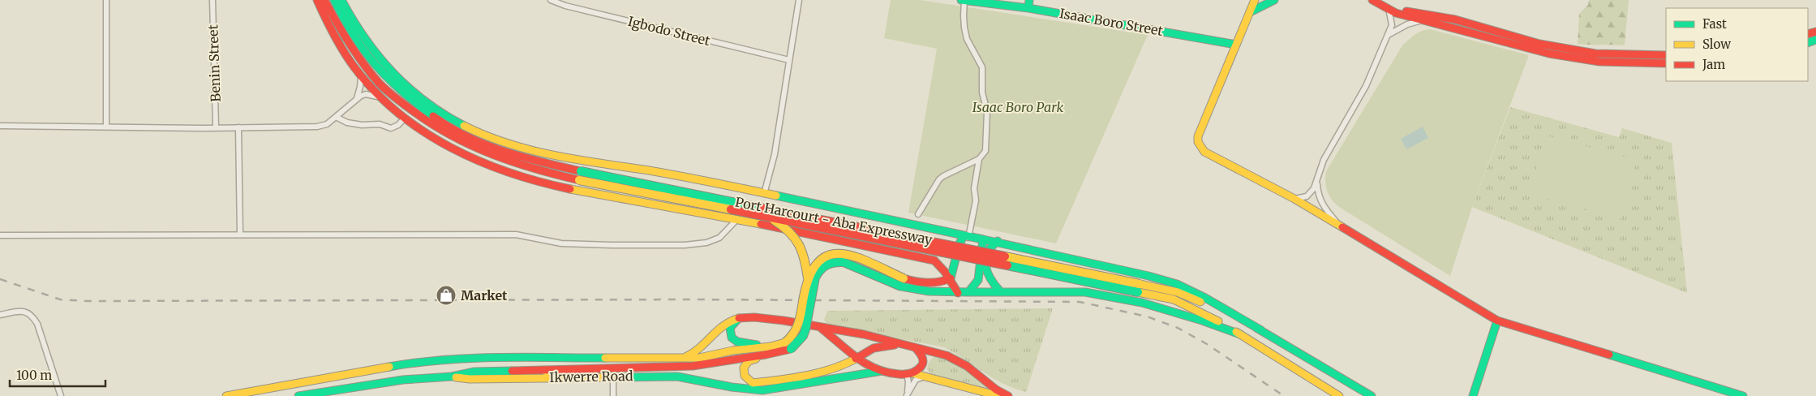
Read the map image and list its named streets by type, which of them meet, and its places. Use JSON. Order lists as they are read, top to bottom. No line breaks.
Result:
{"streets":{"main road":["Isaac Boro Street","Port Harcourt - Aba Expressway","Ikwerre Road"],"street":["Igbodo Street","Benin Street"]},"parks":["Isaac Boro Park"],"places":{"shop":["Market"]},"legend":["Fast","Slow","Jam"],"scale_bar":"100 m"}
